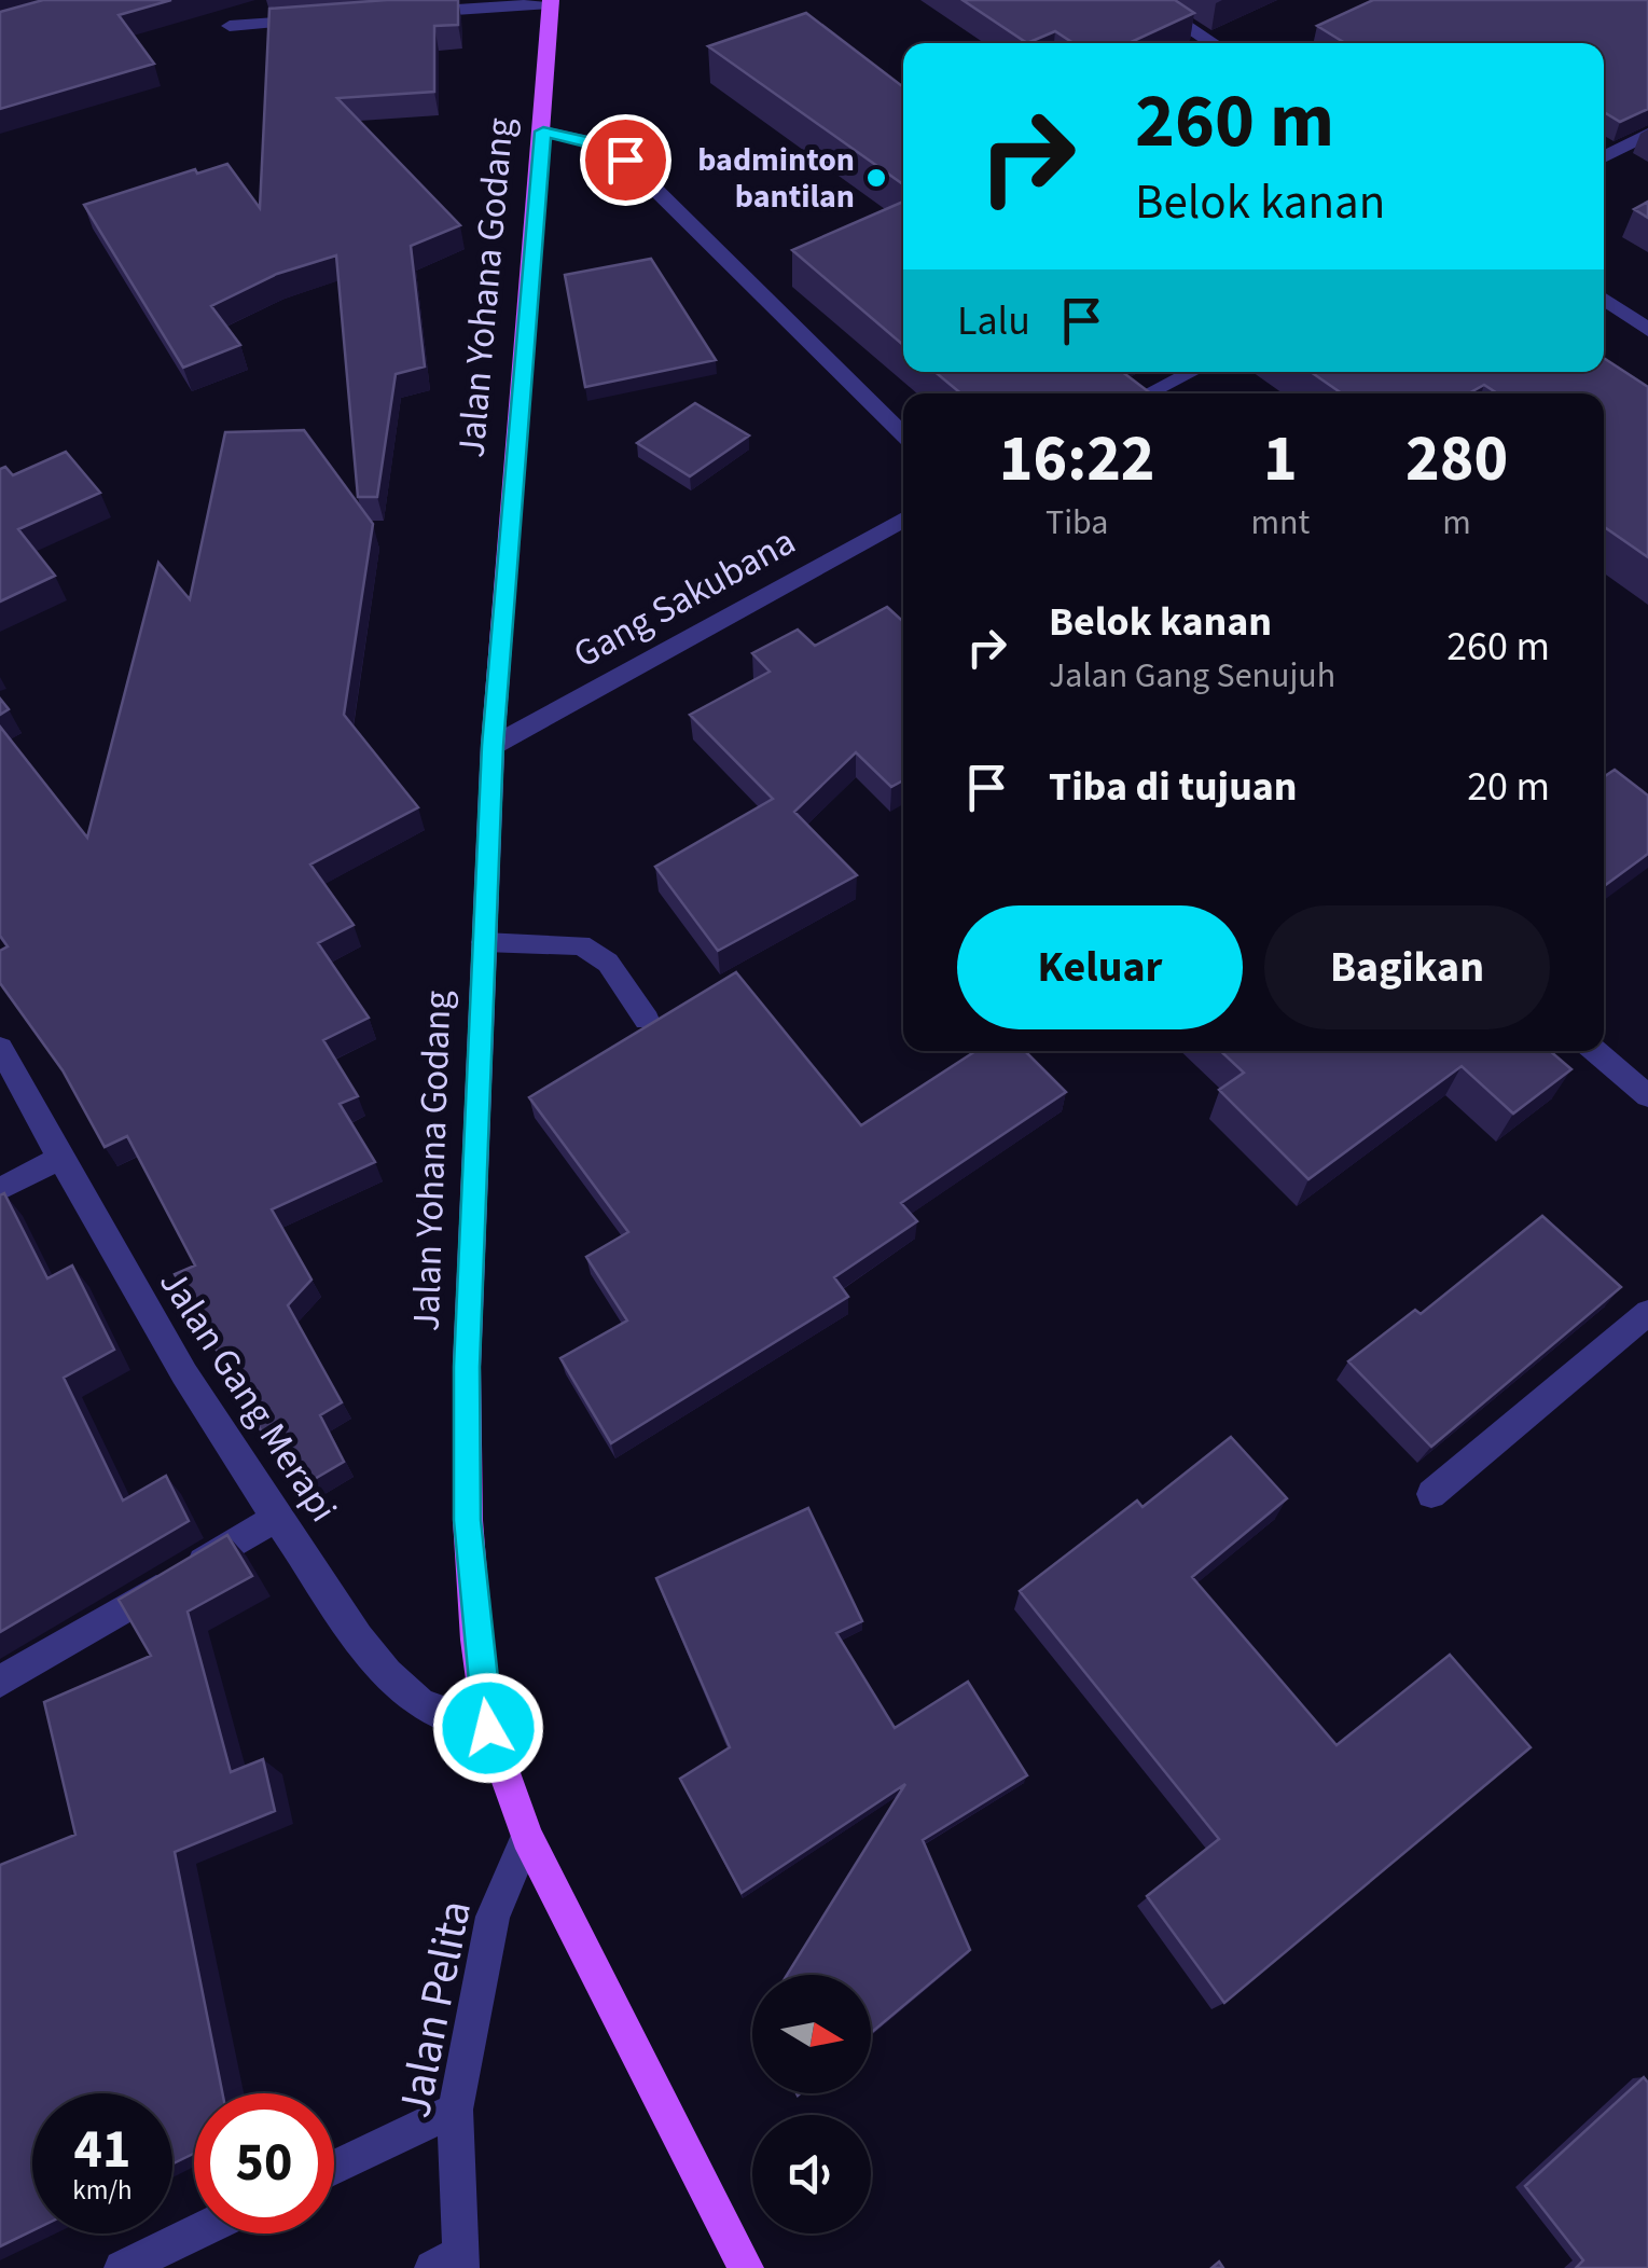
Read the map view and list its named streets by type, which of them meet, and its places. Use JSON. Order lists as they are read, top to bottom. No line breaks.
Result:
{"streets":{"main road":["Jalan Yohana Godang"],"street":["Gang Sakubana","Jalan Gang Merapi","Jalan Pelita"]},"crossings":[["Jalan Yohana Godang","Gang Sakubana"],["Jalan Yohana Godang","Jalan Gang Merapi"],["Jalan Yohana Godang","Jalan Pelita"]],"places":["badminton bantilan"],"north":"right","page":{"turn":["260 m","Belok kanan"],"then":"Lalu","eta":["16:22","Tiba","1","mnt","280","m"],"list":[{"name":"Belok kanan","note":"Jalan Gang Senujuh","value":"260 m"},{"name":"Tiba di tujuan","value":"20 m"}],"buttons":["Keluar","Bagikan"],"speed":"41 km/h","limit":"50"}}
